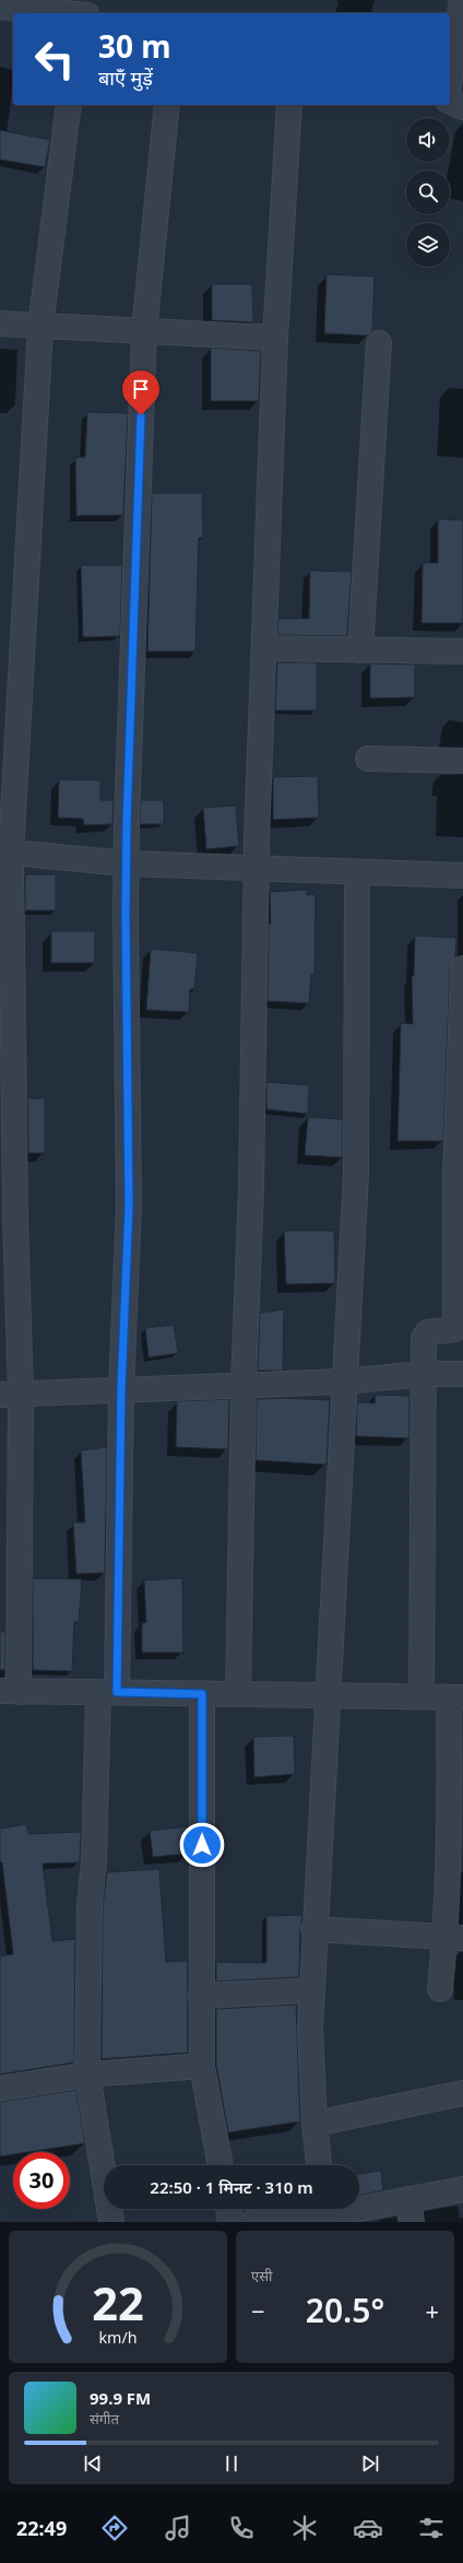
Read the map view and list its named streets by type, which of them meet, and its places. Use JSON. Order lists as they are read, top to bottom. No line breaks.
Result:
{"page":{"turn":["30 m","बाएँ मुड़ें"],"limit":"30","trip":"22:50 · 1 मिनट · 310 m","tile":"एसी","heat":["−","20.5°","+"],"song":["99.9 FM","संगीत"],"tabs":"22:49","gauge":["22","km/h"]}}
